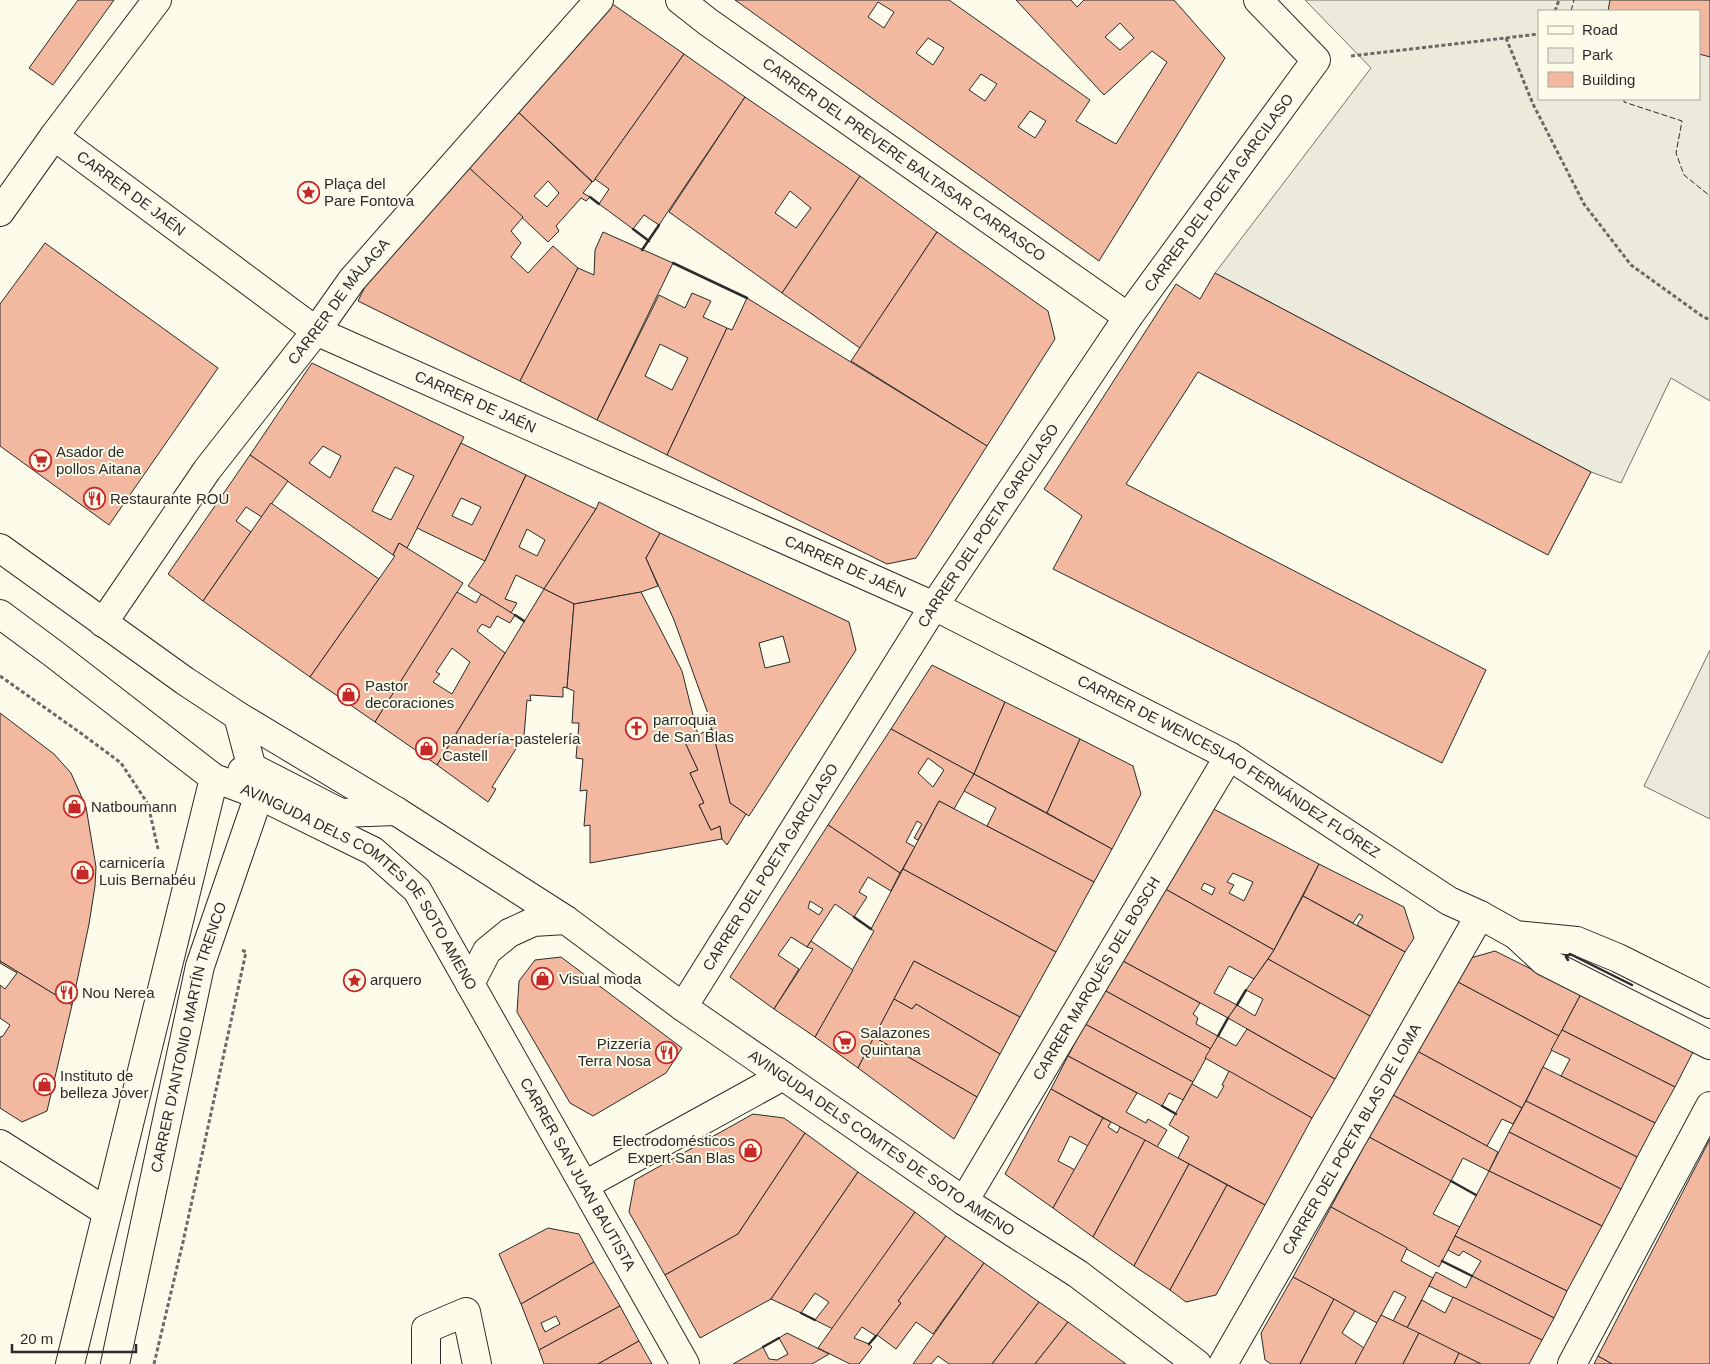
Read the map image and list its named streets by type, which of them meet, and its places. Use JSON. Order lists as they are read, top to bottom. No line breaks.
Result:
{"streets":{"street":["CARRER DEL PREVERE BALTASAR CARRASCO","CARRER DEL POETA GARCILASO","CARRER DE JAÉN","CARRER DE MÀLAGA","CARRER DE WENCESLAO FERNÁNDEZ FLÓREZ","AVINGUDA DELS COMTES DE SOTO AMENO","CARRER MARQUÉS DEL BOSCH","CARRER D'ANTONIO MARTÍN TRENCO","CARRER DEL POETA BLAS DE LOMA","CARRER SAN JUAN BAUTISTA"]},"crossings":[["CARRER DEL PREVERE BALTASAR CARRASCO","CARRER DEL POETA GARCILASO"],["CARRER DEL POETA GARCILASO","CARRER DE JAÉN"],["CARRER DEL POETA GARCILASO","CARRER DE WENCESLAO FERNÁNDEZ FLÓREZ"],["CARRER DEL POETA GARCILASO","AVINGUDA DELS COMTES DE SOTO AMENO"],["CARRER DE JAÉN","CARRER DE MÀLAGA"],["CARRER DE JAÉN","CARRER DE WENCESLAO FERNÁNDEZ FLÓREZ"],["CARRER DE MÀLAGA","AVINGUDA DELS COMTES DE SOTO AMENO"],["CARRER DE WENCESLAO FERNÁNDEZ FLÓREZ","CARRER MARQUÉS DEL BOSCH"],["CARRER DE WENCESLAO FERNÁNDEZ FLÓREZ","CARRER DEL POETA BLAS DE LOMA"],["AVINGUDA DELS COMTES DE SOTO AMENO","CARRER MARQUÉS DEL BOSCH"],["AVINGUDA DELS COMTES DE SOTO AMENO","CARRER D'ANTONIO MARTÍN TRENCO"],["AVINGUDA DELS COMTES DE SOTO AMENO","CARRER SAN JUAN BAUTISTA"]],"places":{"place":["Plaça del Pare Fontova","arquero"],"supermarket":["Asador de pollos Aitana","Salazones Quintana"],"restaurant":["Restaurante ROU","Nou Nerea","Pizzería Terra Nosa"],"shop":["Pastor decoraciones","panadería-pastelería Castell","Natboumann","carnicería Luis Bernabéu","Visual moda","Instituto de belleza Jover","Electrodomésticos Expert San Blas"],"church":["parroquia de San Blas"]},"legend":["Road","Park","Building"],"scale_bar":"20 m"}
